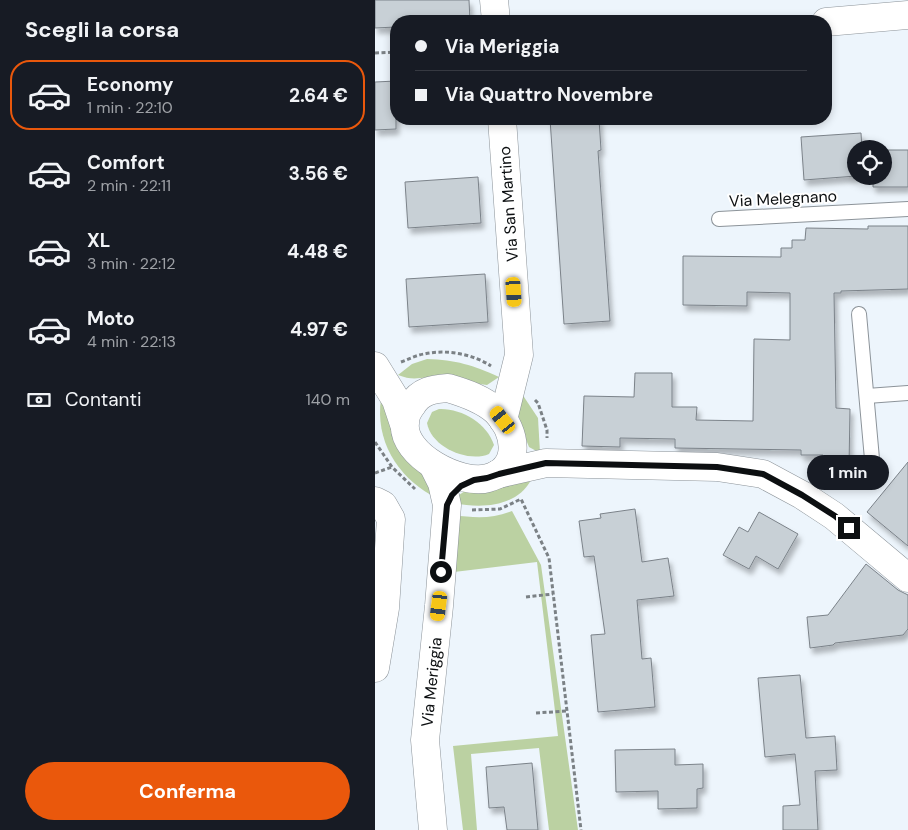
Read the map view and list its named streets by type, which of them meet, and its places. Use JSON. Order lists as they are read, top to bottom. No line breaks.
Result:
{"streets":{"street":["Via San Martino","Via Meriggia"],"lane":["Via Melegnano"]},"crossings":[["Via San Martino","Via Meriggia"]],"page":{"heading":"Scegli la corsa","banner":["Via Meriggia","Via Quattro Novembre"],"list":[{"name":"Economy","note":"1 min · 22:10","value":"2.64 €"},{"name":"Comfort","note":"2 min · 22:11","value":"3.56 €"},{"name":"XL","note":"3 min · 22:12","value":"4.48 €"},{"name":"Moto","note":"4 min · 22:13","value":"4.97 €"}],"pay":["Contanti","140 m"],"bubble":"1 min","buttons":"Conferma"}}
